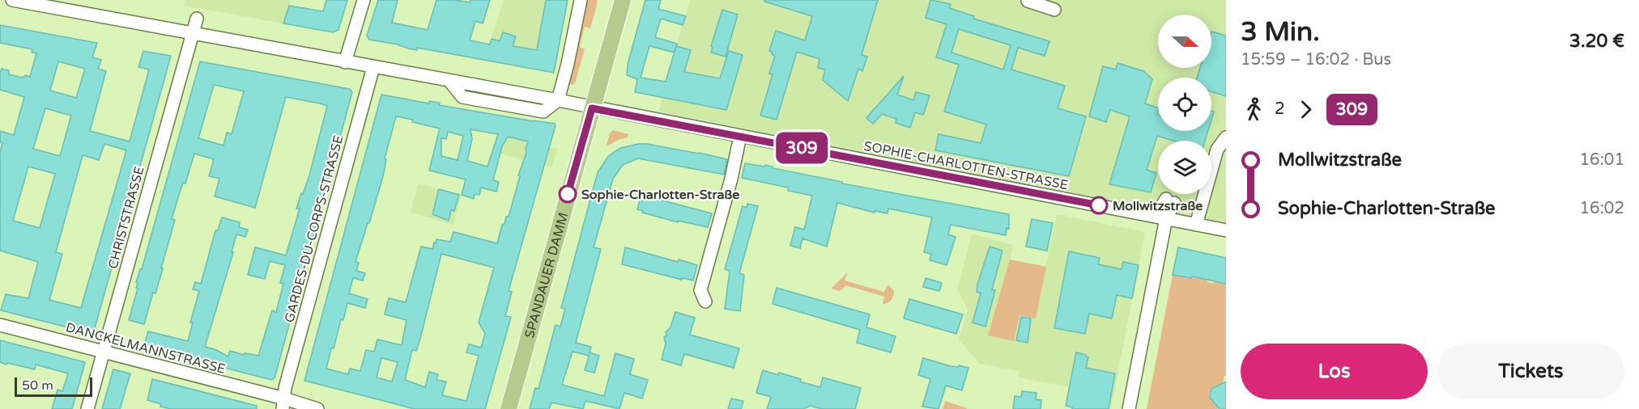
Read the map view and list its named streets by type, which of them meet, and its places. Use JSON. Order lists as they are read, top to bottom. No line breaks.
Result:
{"streets":{"main road":["SPANDAUER DAMM"],"street":["SOPHIE-CHARLOTTEN-STRASSE","CHRISTSTRASSE","GARDES-DU-CORPS-STRASSE","DANCKELMANNSTRASSE"]},"crossings":[["SOPHIE-CHARLOTTEN-STRASSE","CHRISTSTRASSE"],["SOPHIE-CHARLOTTEN-STRASSE","GARDES-DU-CORPS-STRASSE"],["SOPHIE-CHARLOTTEN-STRASSE","SPANDAUER DAMM"],["CHRISTSTRASSE","DANCKELMANNSTRASSE"],["GARDES-DU-CORPS-STRASSE","DANCKELMANNSTRASSE"]],"places":["Sophie-Charlotten-Straße","Mollwitzstraße"],"lines":["bus line 309"],"scale_bar":"50 m","north":"right","page":{"on_map":"309","heading":["3 Min.","15:59 – 16:02 · Bus","3.20 €"],"legs":["2","309"],"list":[{"name":"Mollwitzstraße","value":"16:01"},{"name":"Sophie-Charlotten-Straße","value":"16:02"}],"buttons":["Los","Tickets"],"scale":"50 m"}}
